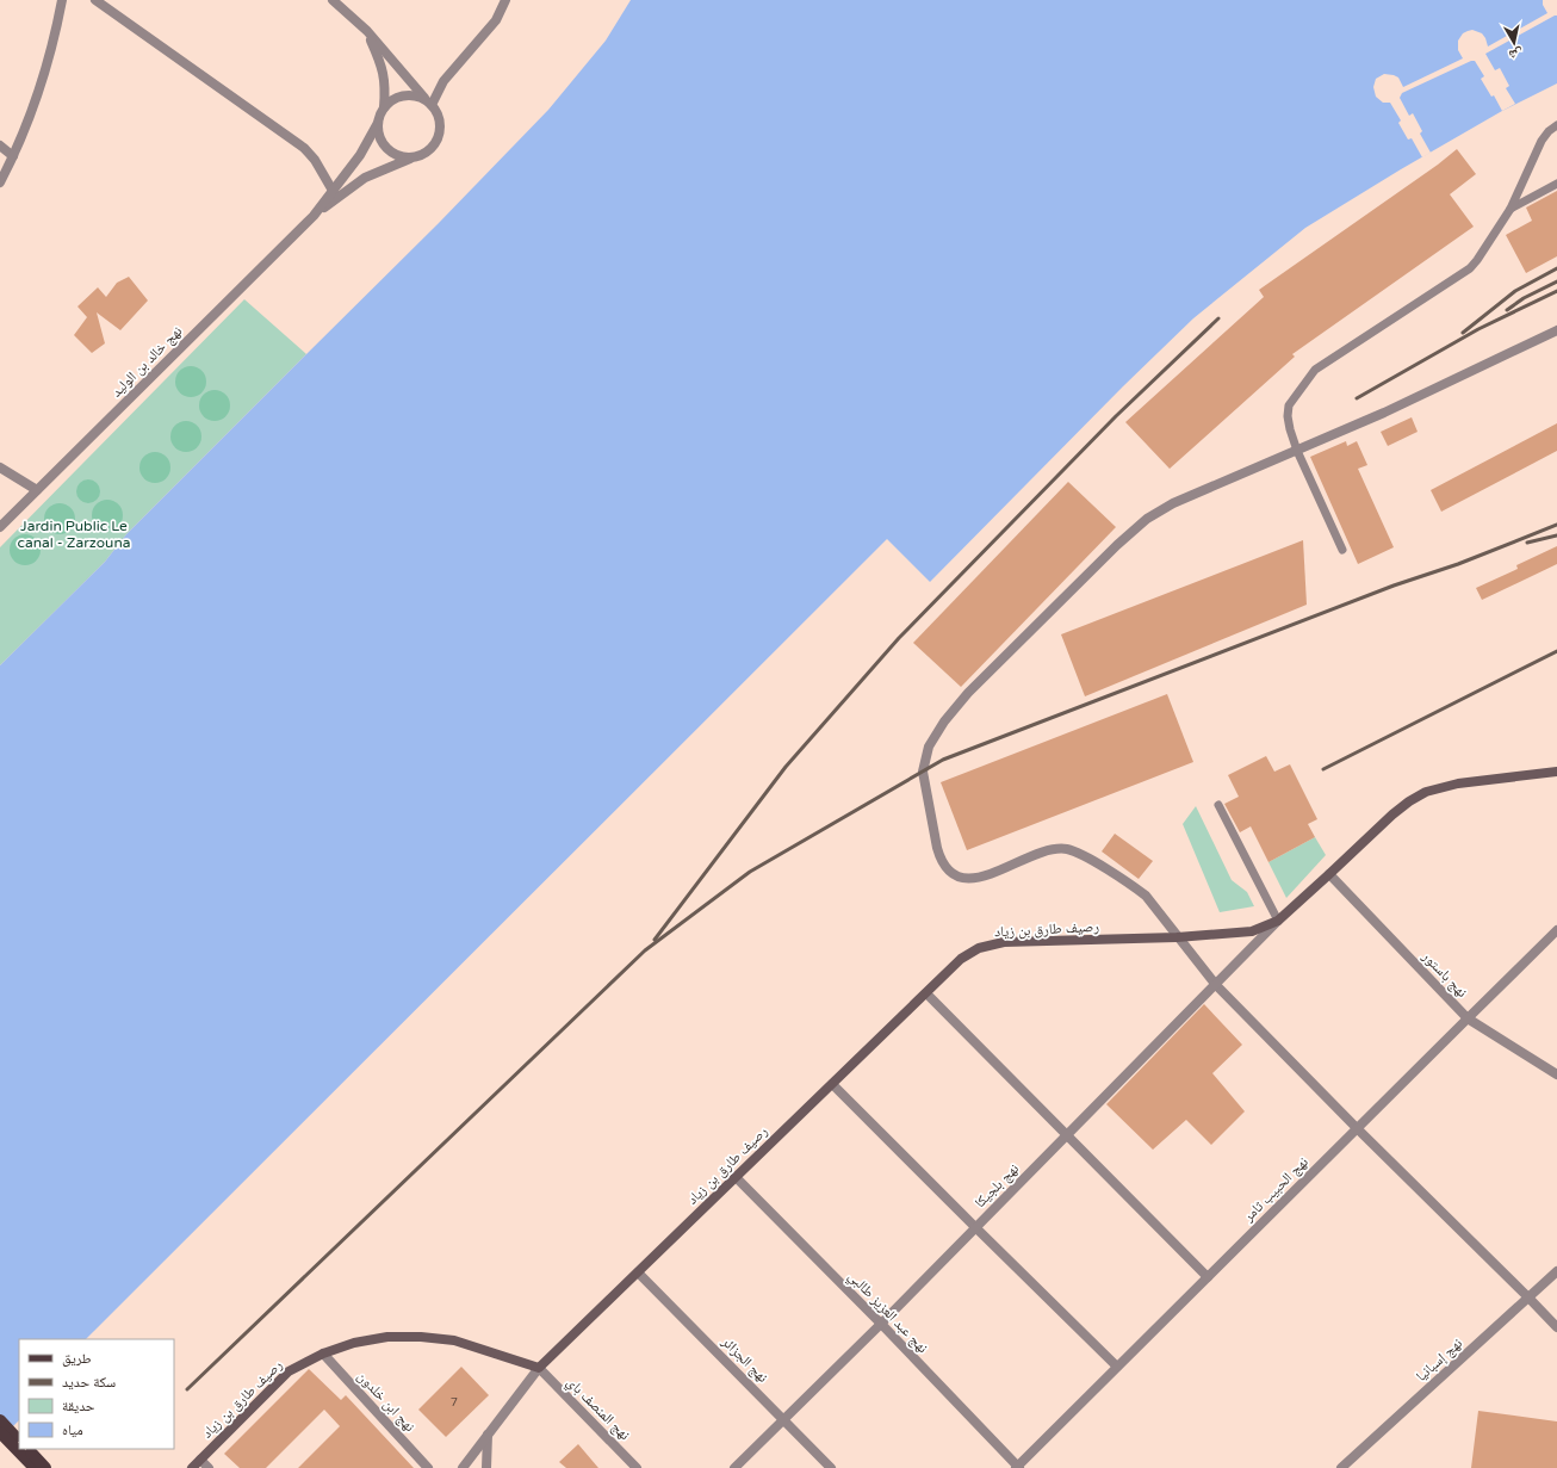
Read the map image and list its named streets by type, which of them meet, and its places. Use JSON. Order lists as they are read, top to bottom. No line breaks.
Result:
{"streets":{"main road":["رصيف طارق بن زياد"],"street":["نهج خالد بن الوليد","نهج باستور","نهج بلجيكا","نهج الحبيب ثامر","نهج عبد العزيز طالبي","نهج الجزائر","نهج إسبانيا","نهج ابن خلدون","نهج المنصف باي"]},"crossings":[["رصيف طارق بن زياد","نهج باستور"],["رصيف طارق بن زياد","نهج بلجيكا"],["رصيف طارق بن زياد","نهج عبد العزيز طالبي"],["رصيف طارق بن زياد","نهج الجزائر"],["رصيف طارق بن زياد","نهج ابن خلدون"],["رصيف طارق بن زياد","نهج المنصف باي"],["نهج باستور","نهج الحبيب ثامر"],["نهج بلجيكا","نهج عبد العزيز طالبي"],["نهج بلجيكا","نهج الجزائر"],["نهج الحبيب ثامر","نهج عبد العزيز طالبي"]],"parks":["Jardin Public Le canal - Zarzouna"],"house_numbers":["7"],"legend":["طريق","سكة حديد","حديقة","مياه"],"north":"bottom"}
